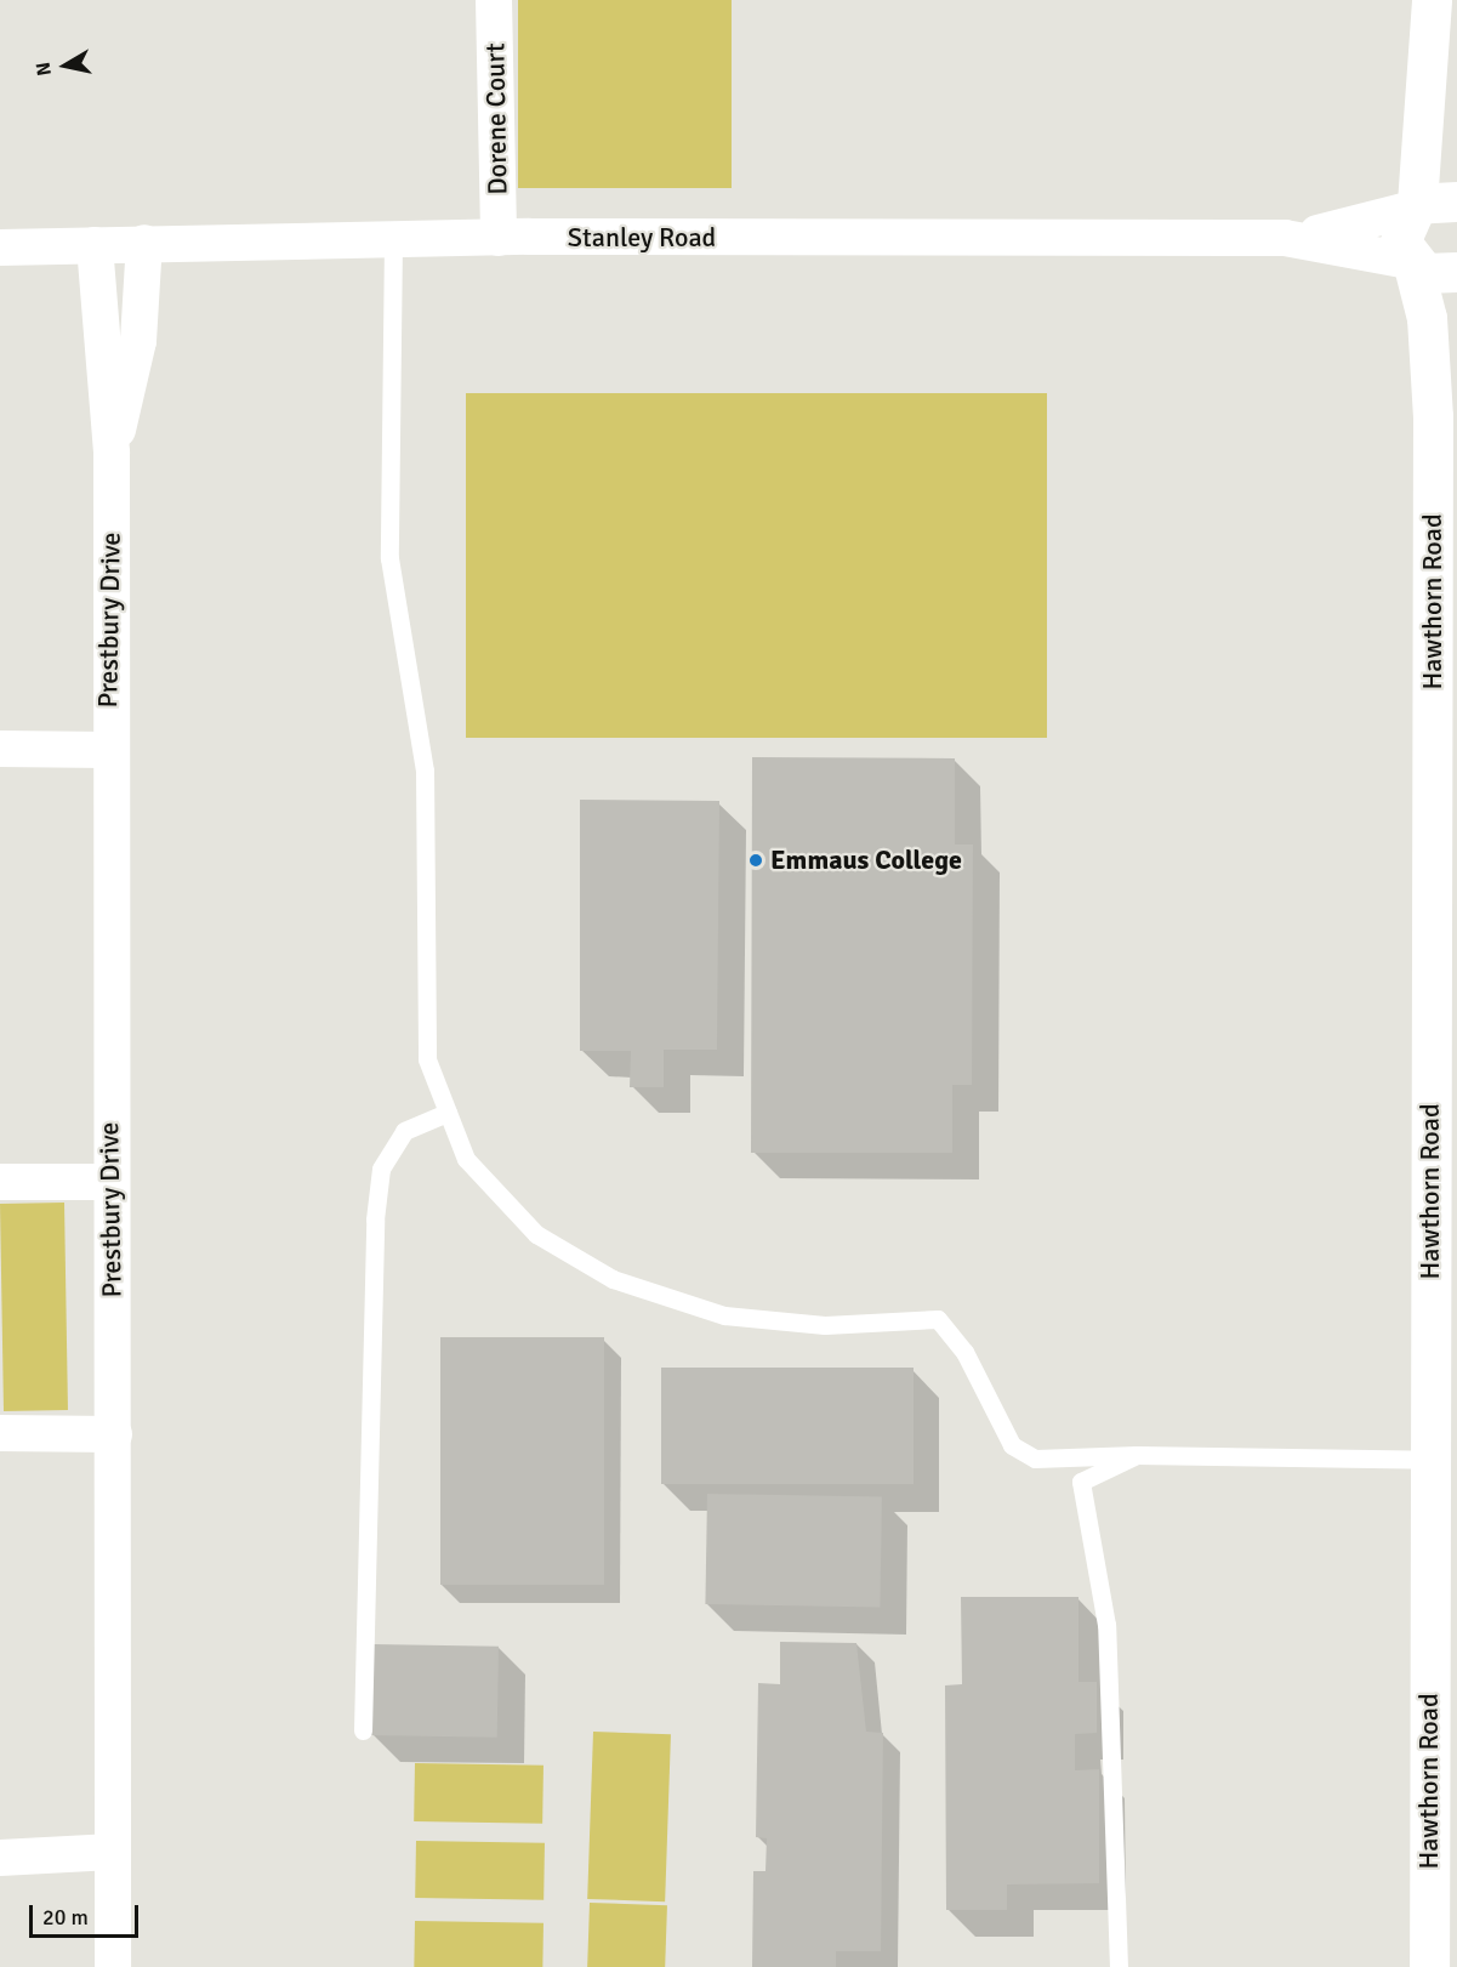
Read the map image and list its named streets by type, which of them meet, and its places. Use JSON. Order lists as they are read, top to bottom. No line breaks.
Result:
{"streets":{"main road":["Hawthorn Road"],"street":["Dorene Court","Stanley Road","Prestbury Drive"]},"crossings":[["Dorene Court","Stanley Road"],["Stanley Road","Hawthorn Road"],["Stanley Road","Prestbury Drive"]],"places":["Emmaus College"],"scale_bar":"20 m","north":"left"}
